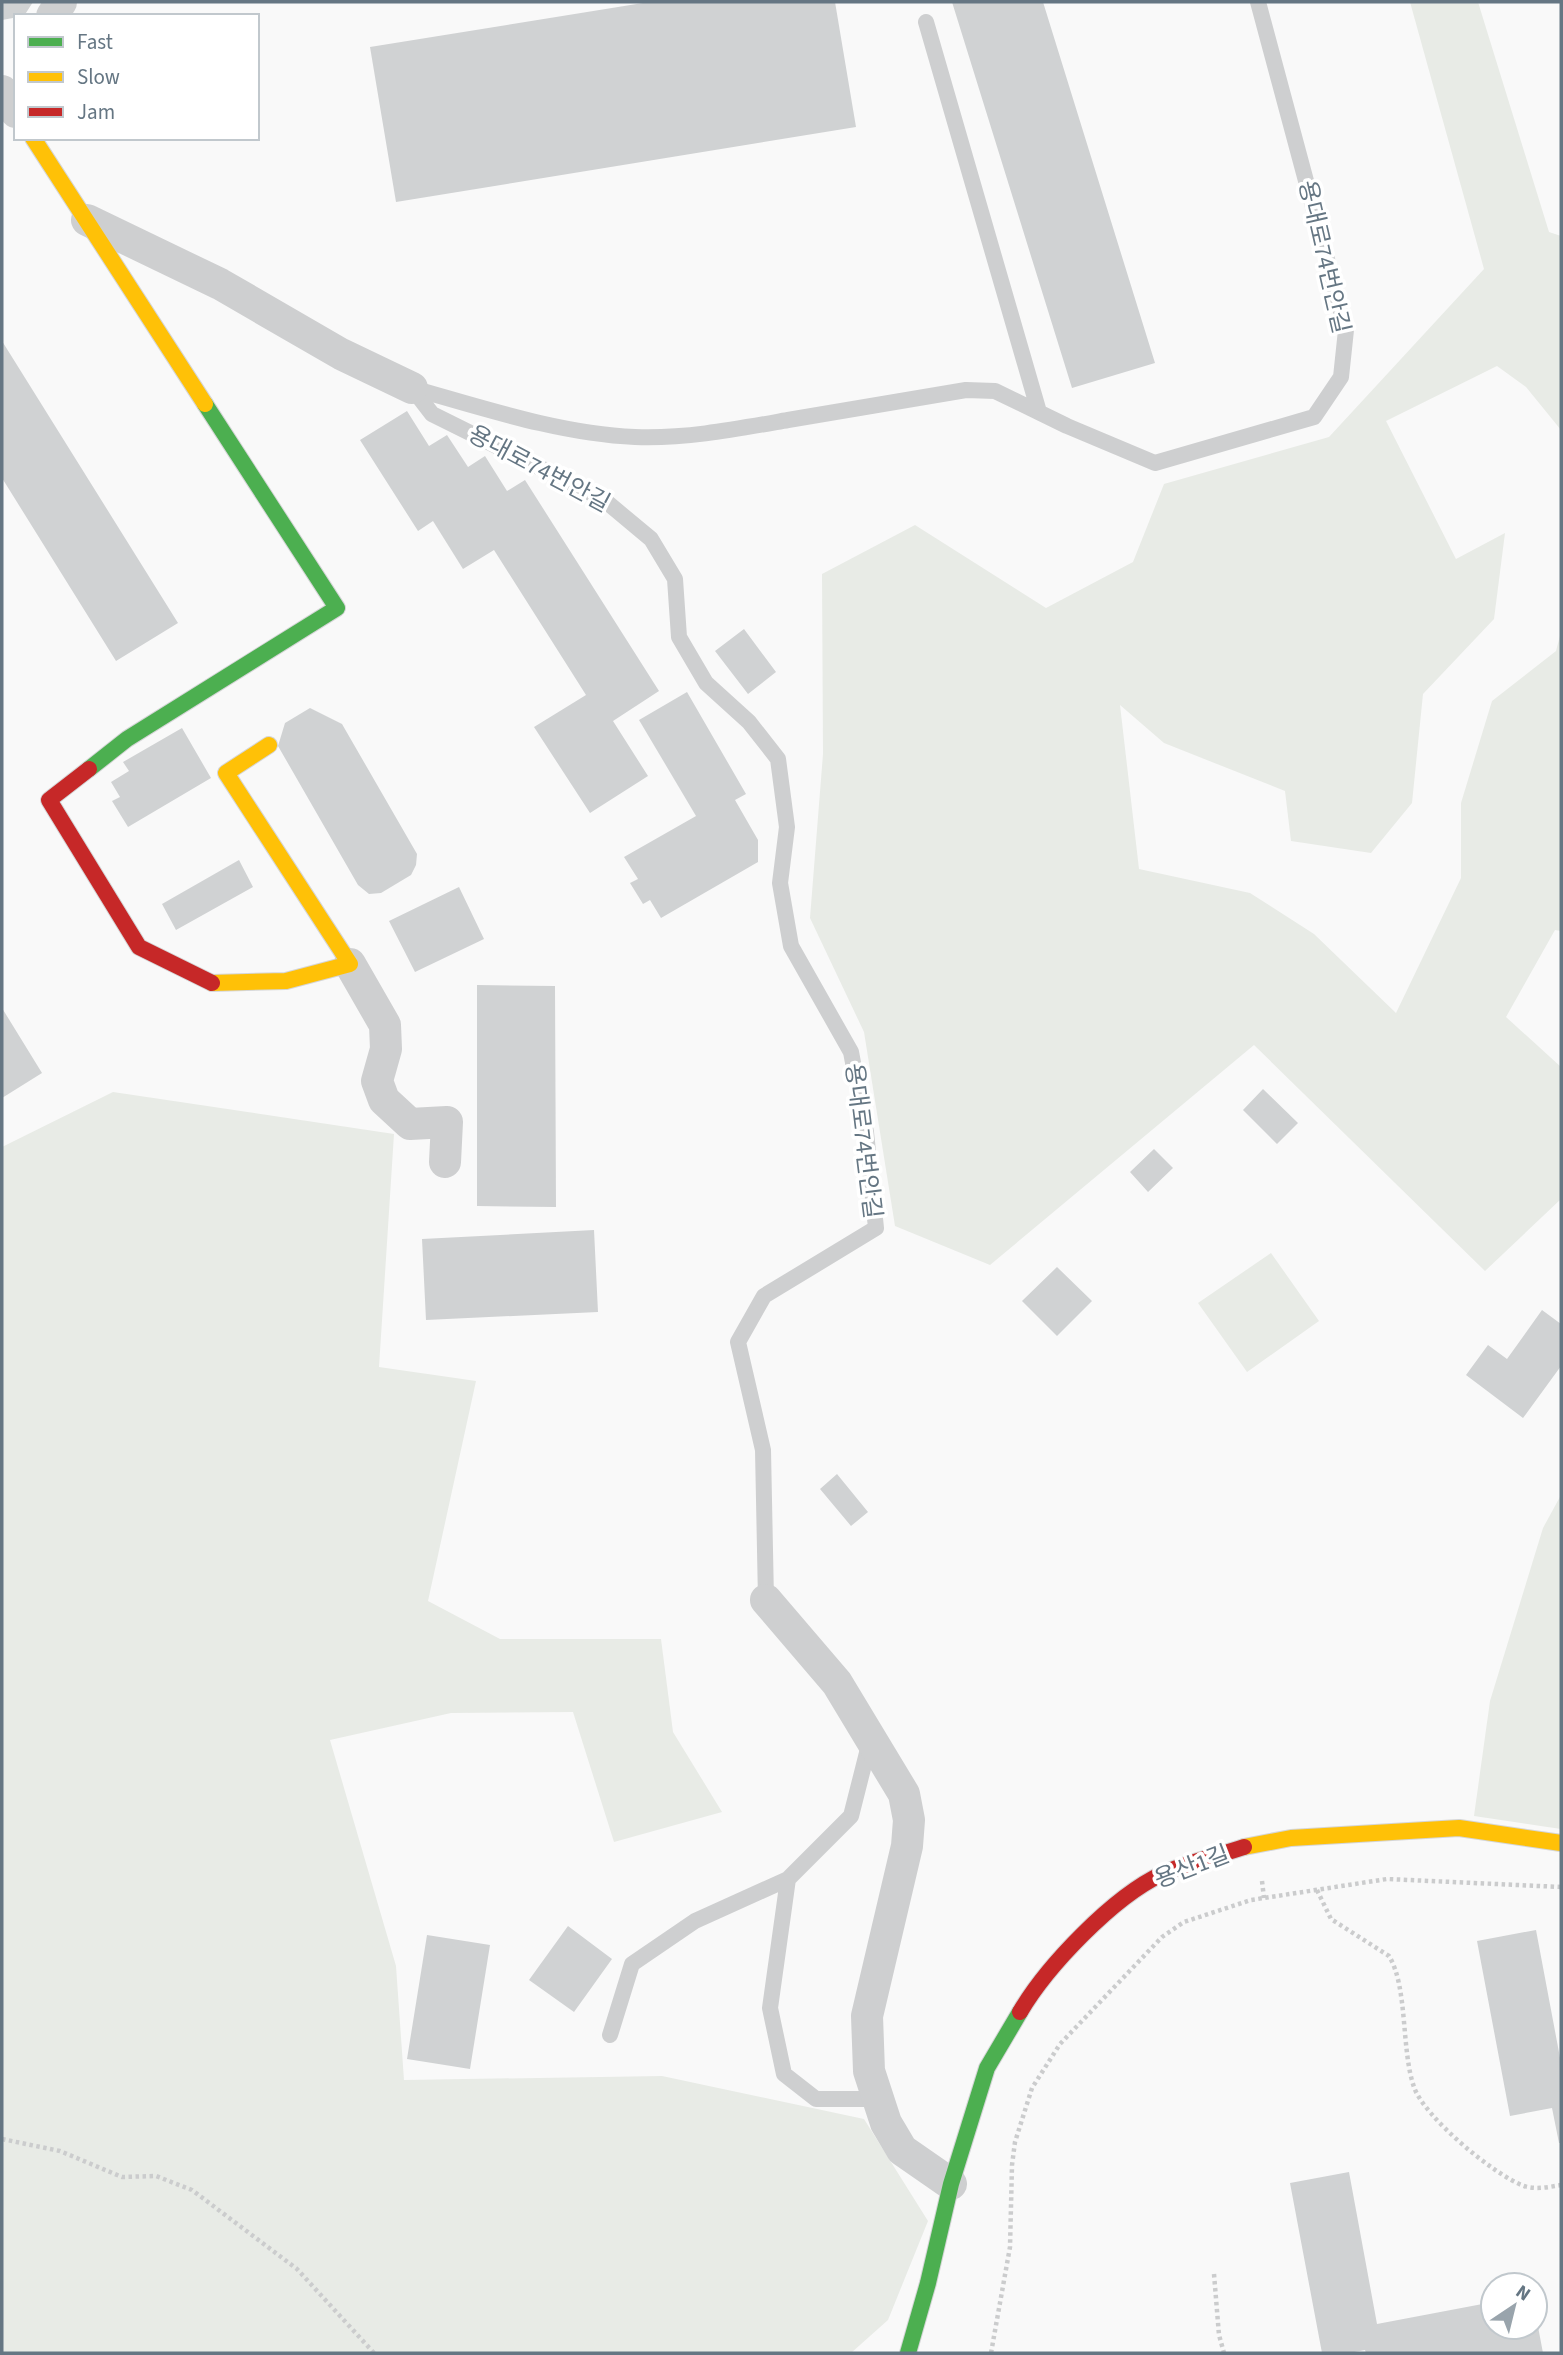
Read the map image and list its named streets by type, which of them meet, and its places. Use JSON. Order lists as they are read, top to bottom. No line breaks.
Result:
{"streets":{"street":["용대로74번안길","용산1길"]},"legend":["Fast","Slow","Jam"],"north":"top right"}
